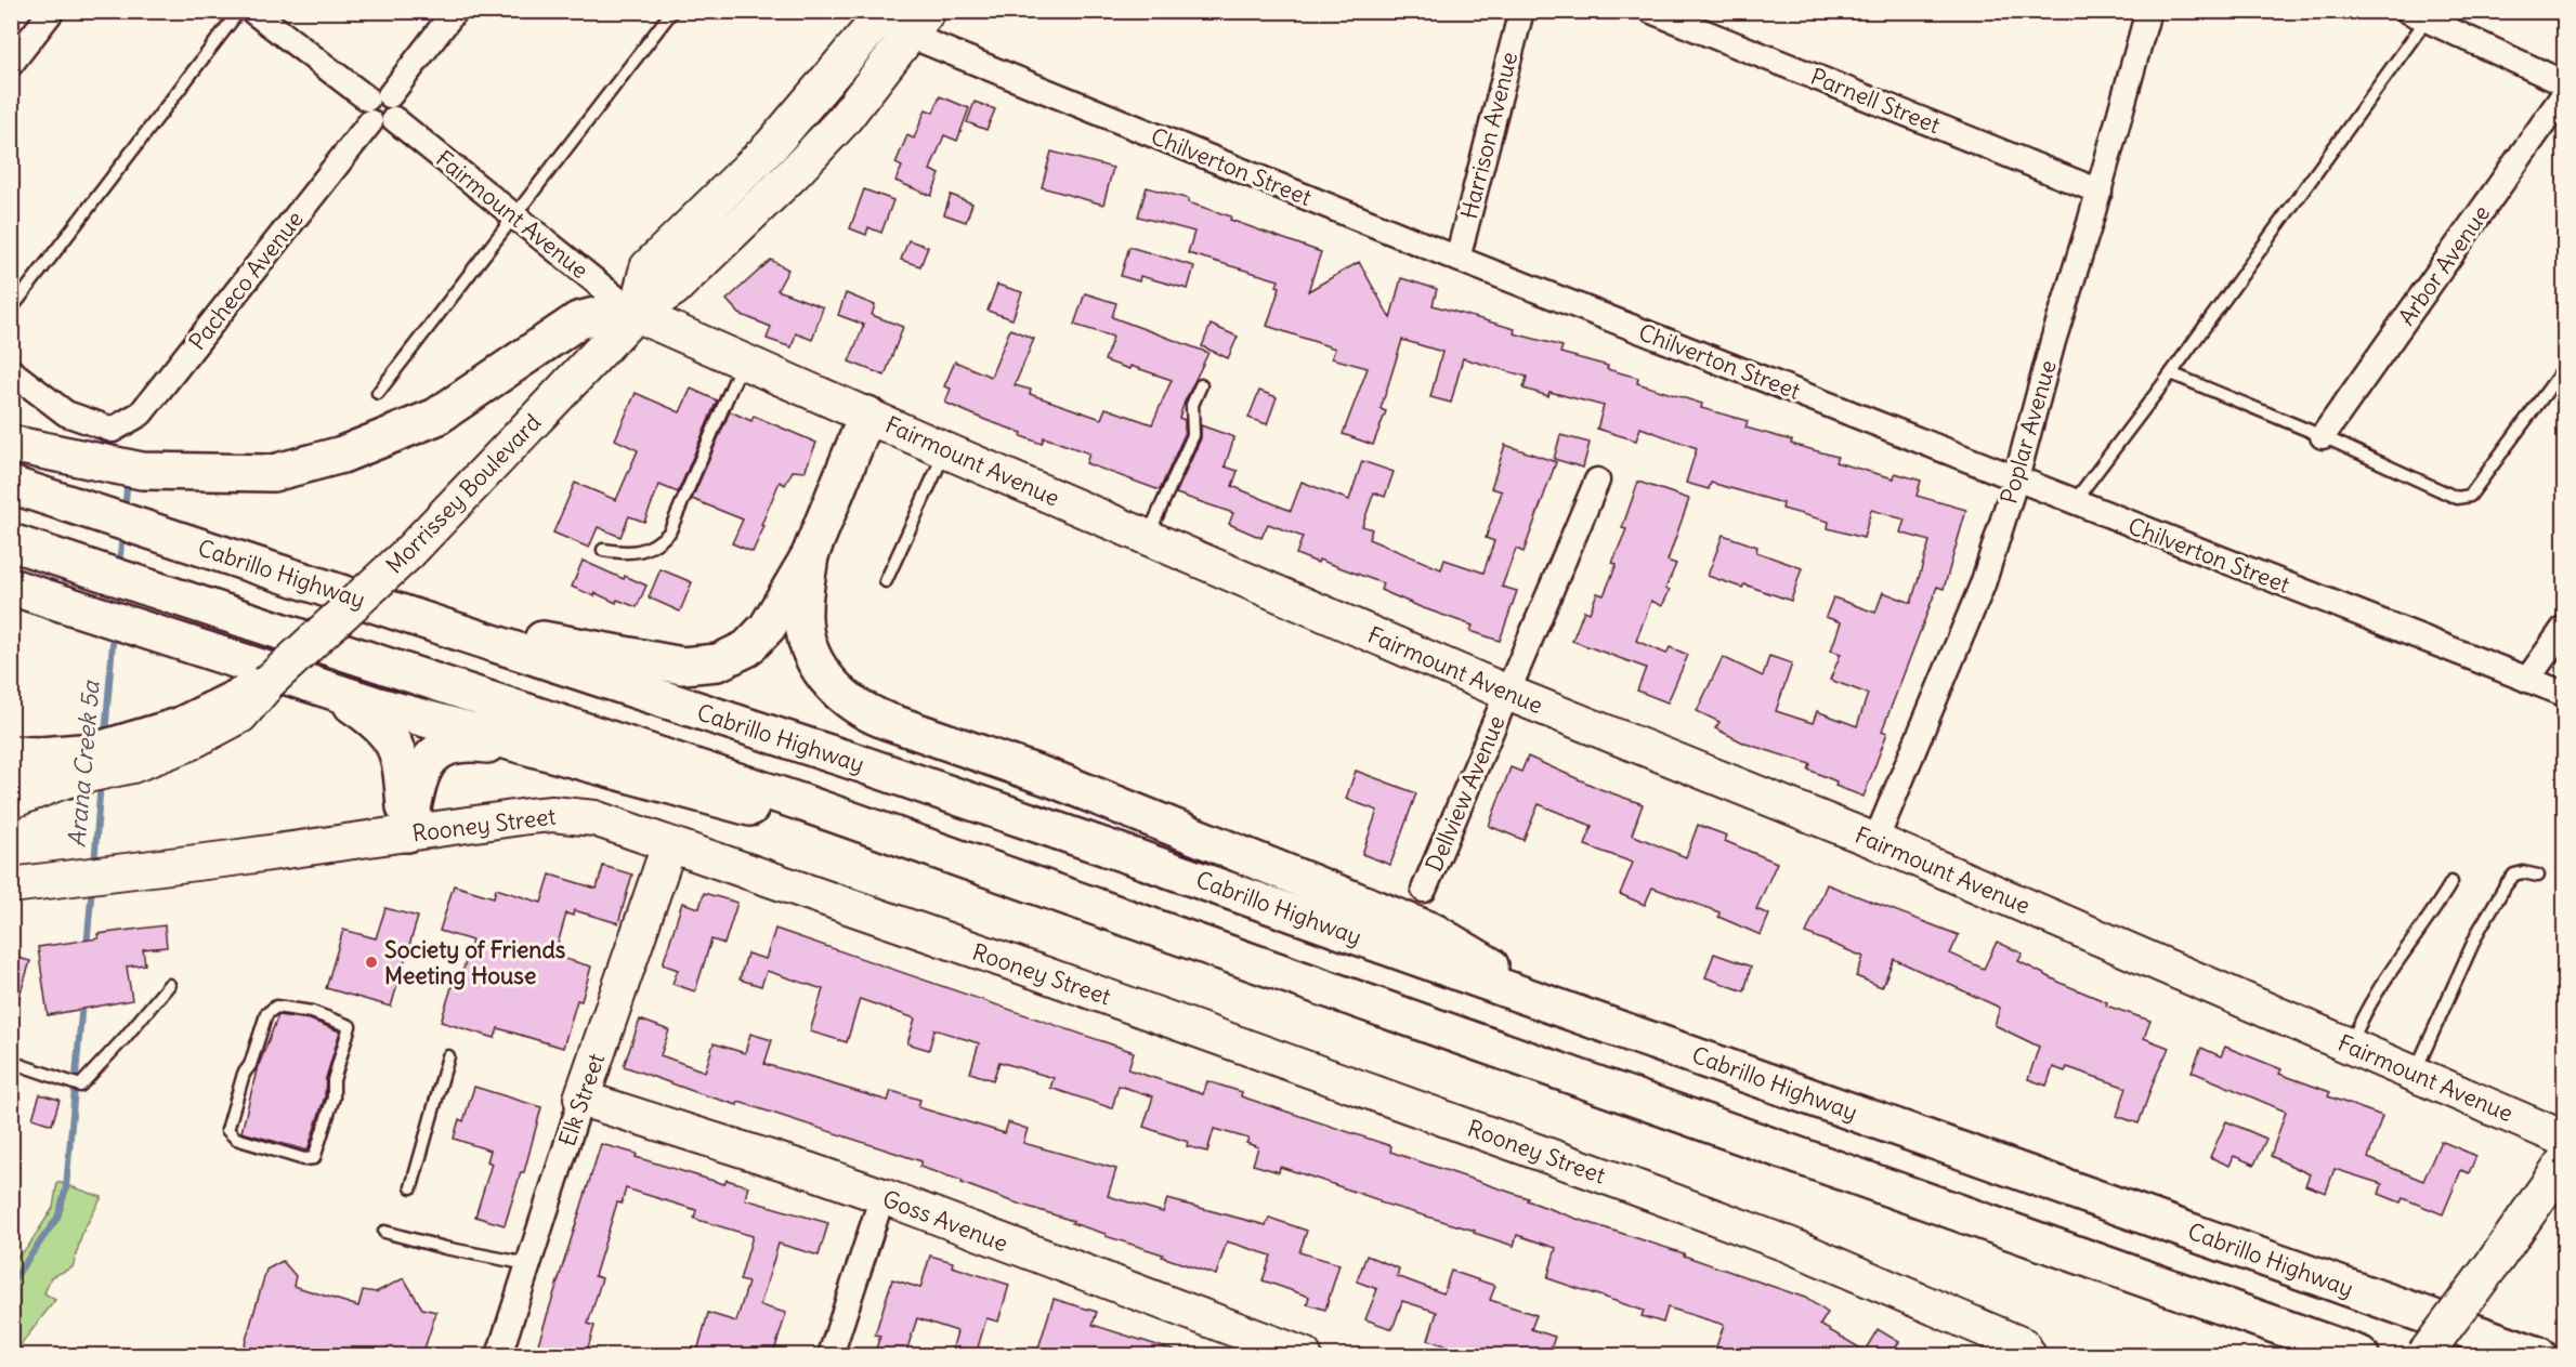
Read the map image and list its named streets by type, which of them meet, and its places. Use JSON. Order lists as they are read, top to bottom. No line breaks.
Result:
{"streets":{"highway":["Cabrillo Highway"],"street":["Parnell Street","Harrison Avenue","Chilverton Street","Fairmount Avenue","Arbor Avenue","Pacheco Avenue","Poplar Avenue","Morrissey Boulevard","Dellview Avenue","Rooney Street","Elk Street","Goss Avenue"]},"crossings":[["Parnell Street","Poplar Avenue"],["Harrison Avenue","Chilverton Street"],["Chilverton Street","Poplar Avenue"],["Chilverton Street","Morrissey Boulevard"],["Fairmount Avenue","Pacheco Avenue"],["Fairmount Avenue","Poplar Avenue"],["Fairmount Avenue","Morrissey Boulevard"],["Fairmount Avenue","Dellview Avenue"],["Rooney Street","Elk Street"],["Elk Street","Goss Avenue"]],"water":["Arana Creek 5a"],"places":["Society of Friends Meeting House"]}
